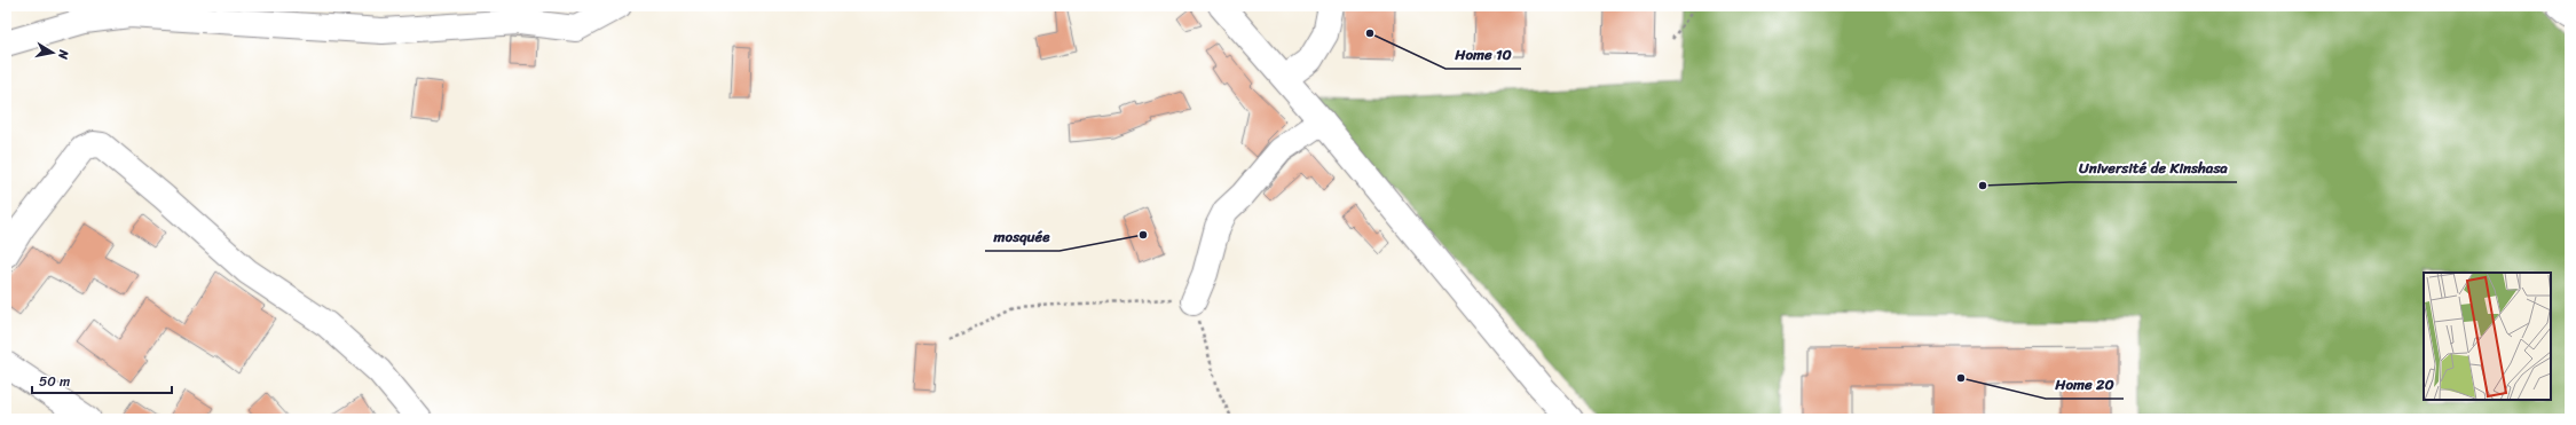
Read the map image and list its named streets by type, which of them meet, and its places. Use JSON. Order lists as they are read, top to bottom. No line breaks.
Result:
{"places":["Home 10","Université de Kinshasa","mosquée","Home 20"],"scale_bar":"50 m","north":"right"}
